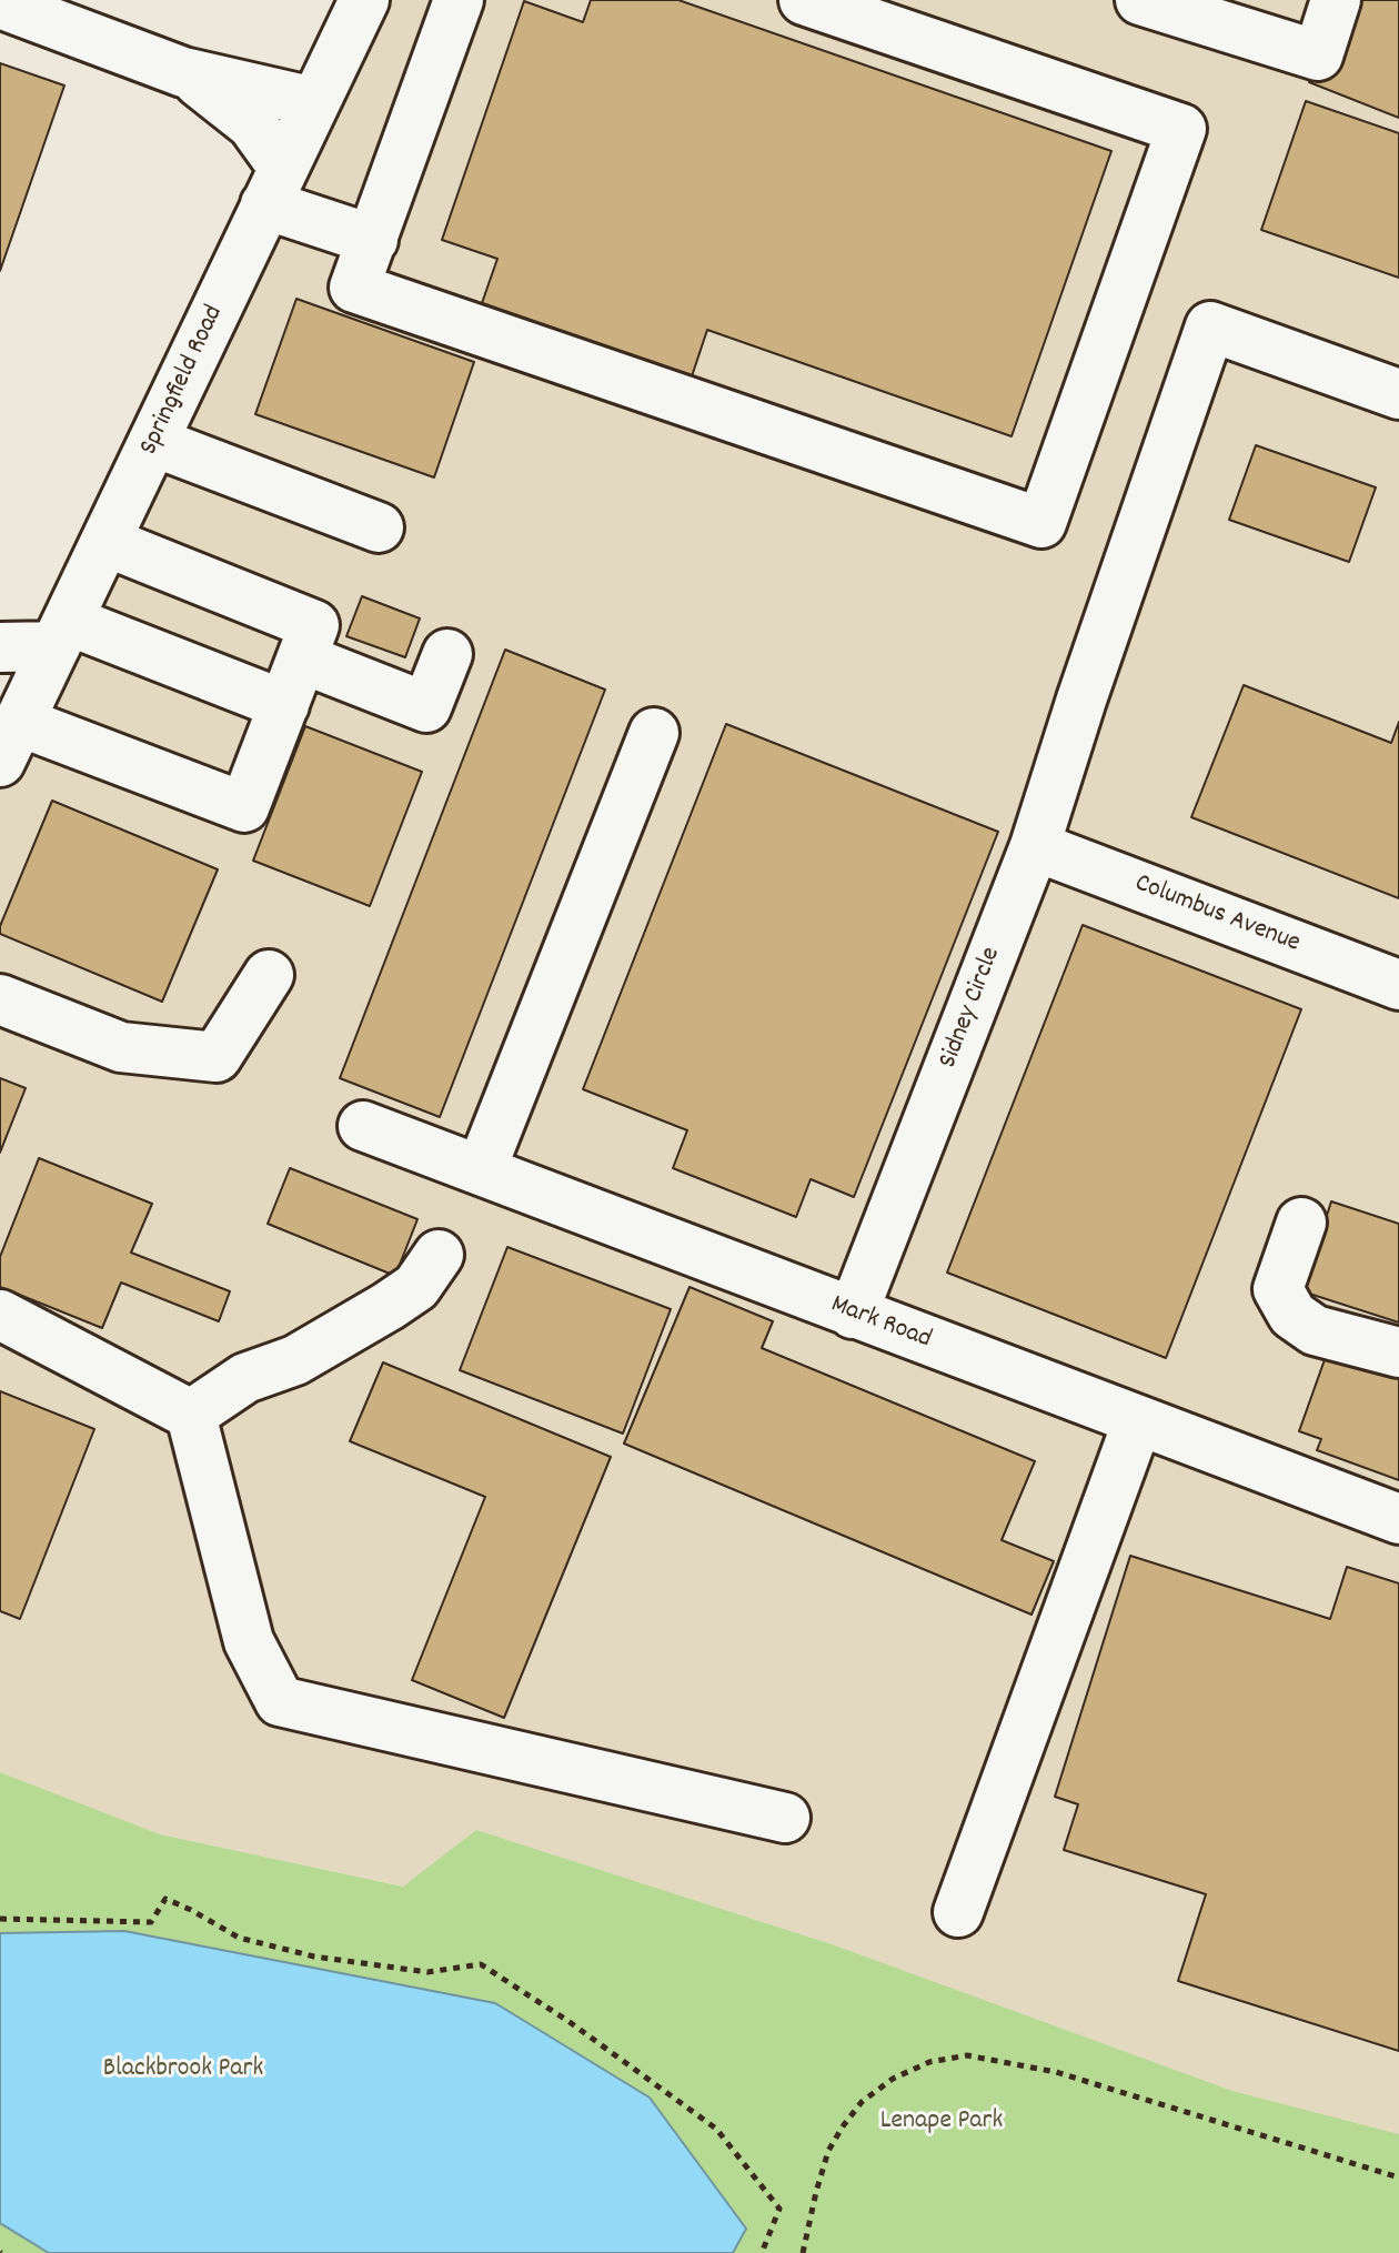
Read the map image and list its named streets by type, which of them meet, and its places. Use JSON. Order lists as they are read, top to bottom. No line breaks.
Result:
{"streets":{"street":["Springfield Road","Columbus Avenue","Sidney Circle","Mark Road"]},"crossings":[["Columbus Avenue","Sidney Circle"],["Sidney Circle","Mark Road"]],"parks":["Blackbrook Park","Lenape Park"]}
